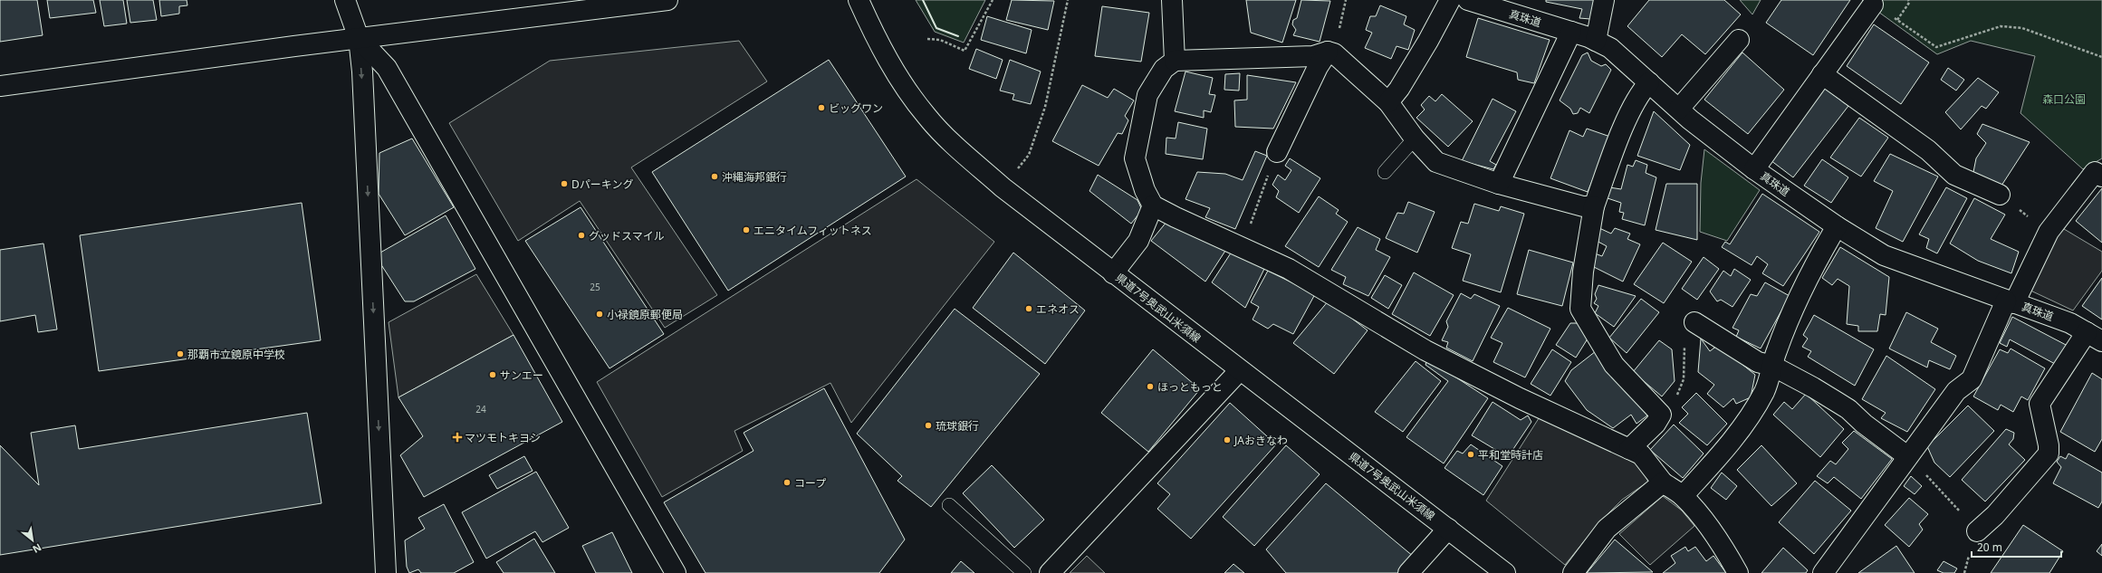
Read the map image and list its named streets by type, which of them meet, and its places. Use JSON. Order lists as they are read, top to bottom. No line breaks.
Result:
{"streets":{"street":["真珠道","県道7号奥武山米須線"]},"parks":["森口公園"],"places":{"other":["ビッグワン","沖縄海邦銀行","Dパーキング","エニタイムフィットネス","グッドスマイル","エネオス","小禄鏡原郵便局","那覇市立鏡原中学校","サンエー","ほっともっと","琉球銀行","JAおきなわ","平和堂時計店","コープ"],"health":["マツモトキヨシ"]},"house_numbers":["25","24"],"scale_bar":"20 m","north":"bottom right"}
